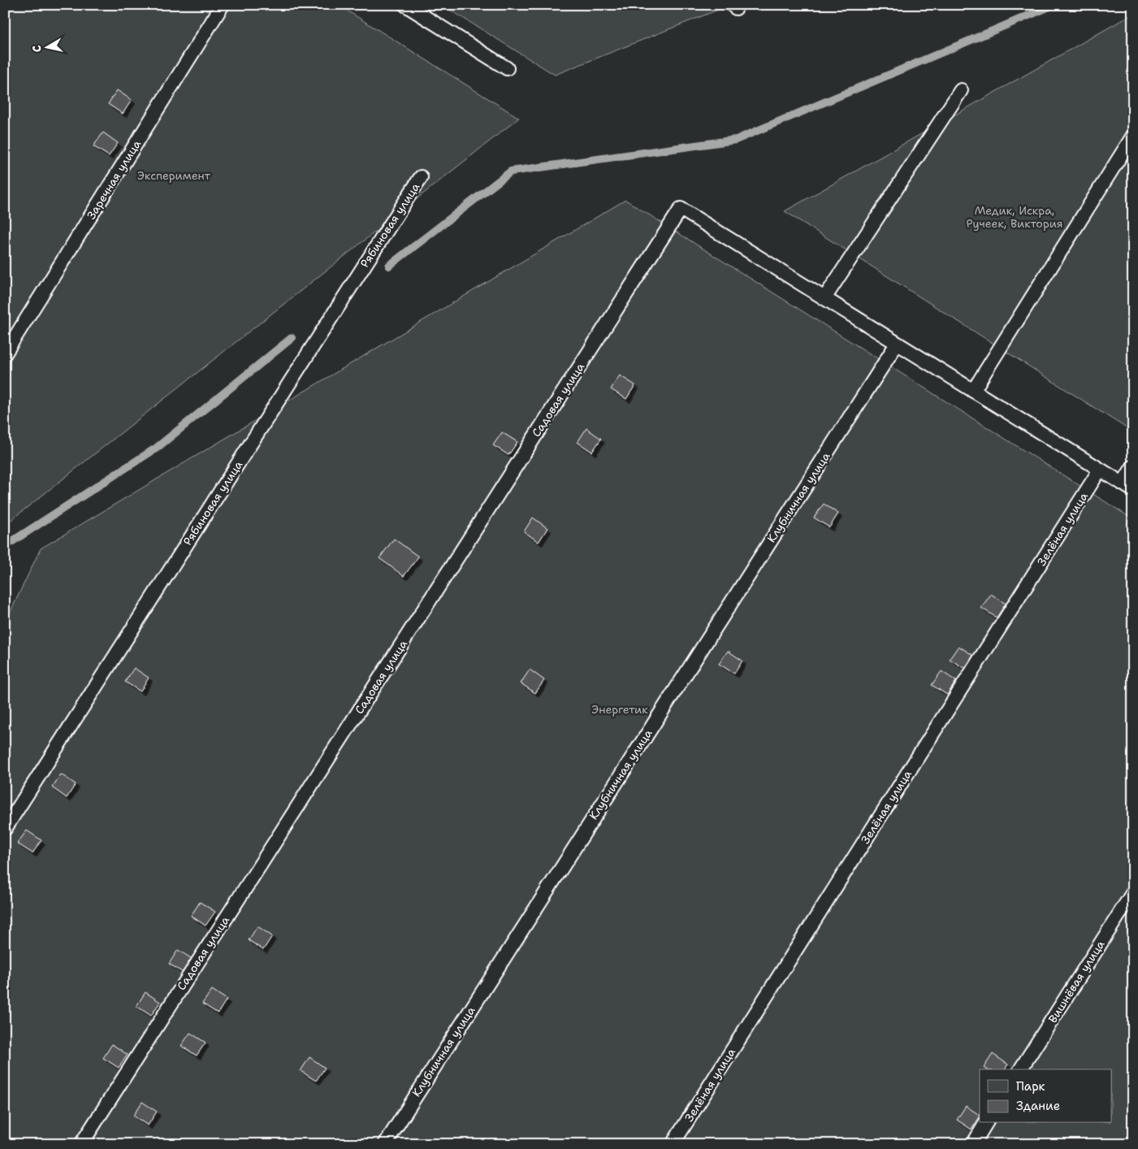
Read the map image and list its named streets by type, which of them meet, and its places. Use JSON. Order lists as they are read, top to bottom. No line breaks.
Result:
{"streets":{"lane":["Заречная улица","Рябиновая улица","Садовая улица","Клубничная улица","Зелёная улица","Вишнёвая улица"]},"parks":["Эксперимент","Медик, Искра, Ручеек, Виктория","Энергетик"],"legend":["Парк","Здание"],"north":"left"}
